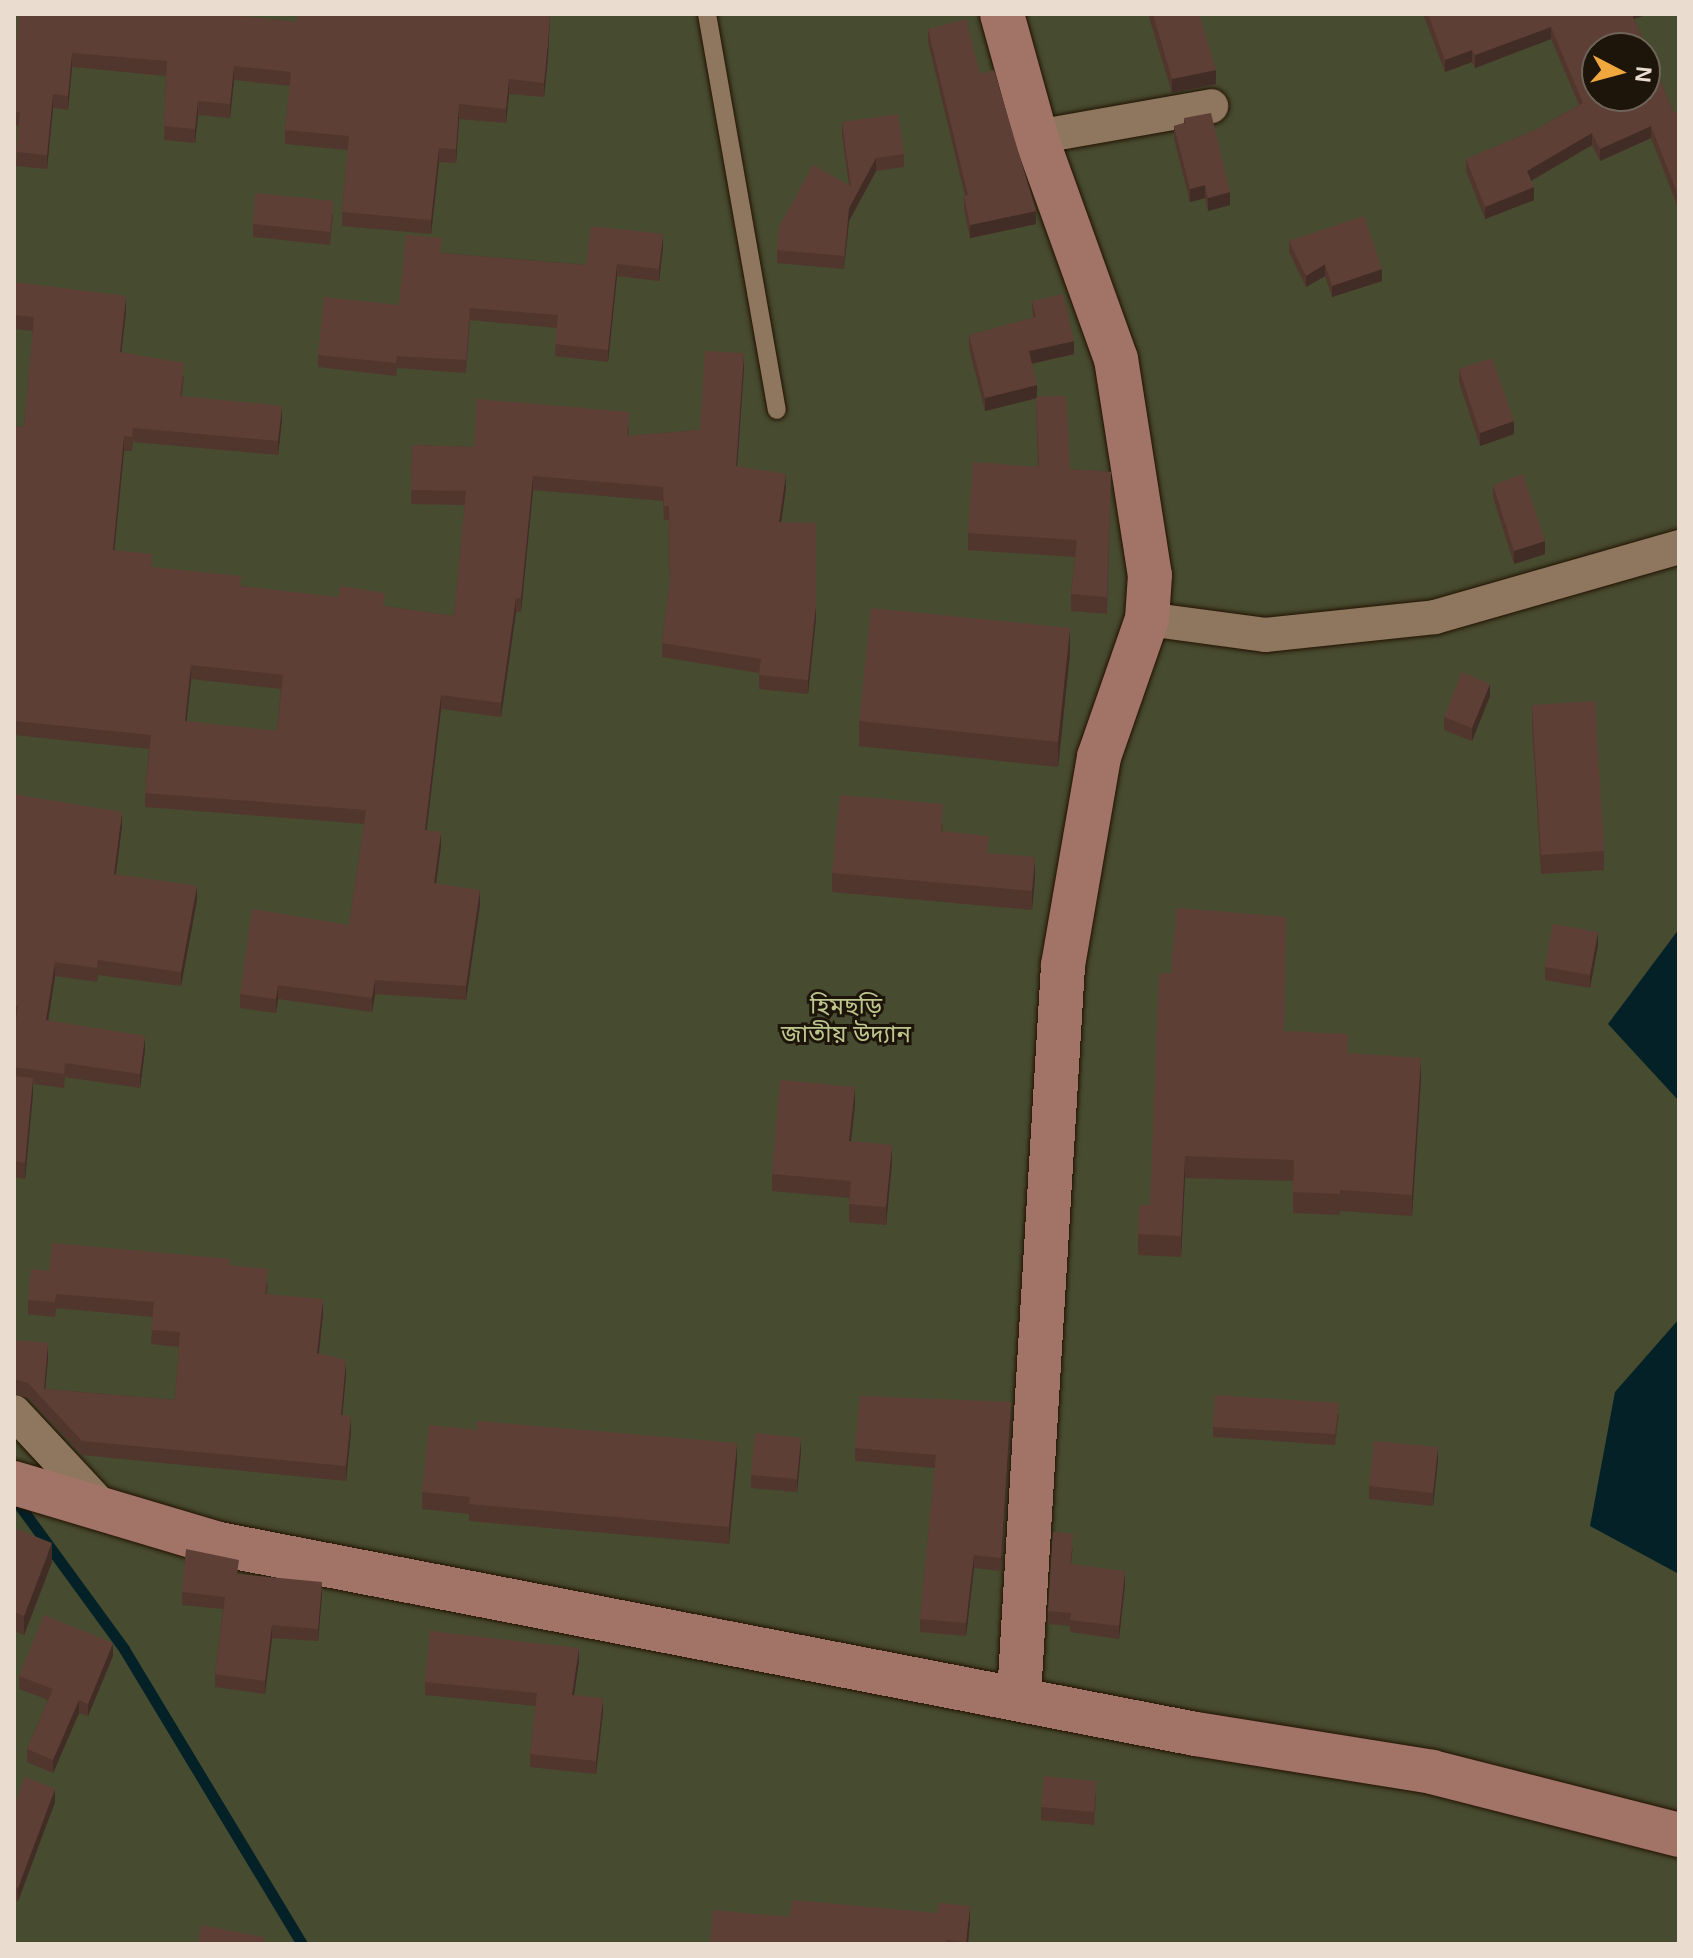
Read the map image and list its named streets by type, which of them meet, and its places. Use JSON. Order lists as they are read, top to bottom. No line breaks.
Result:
{"parks":["হিমছড়ি জাতীয় উদ্যান"],"north":"right"}
